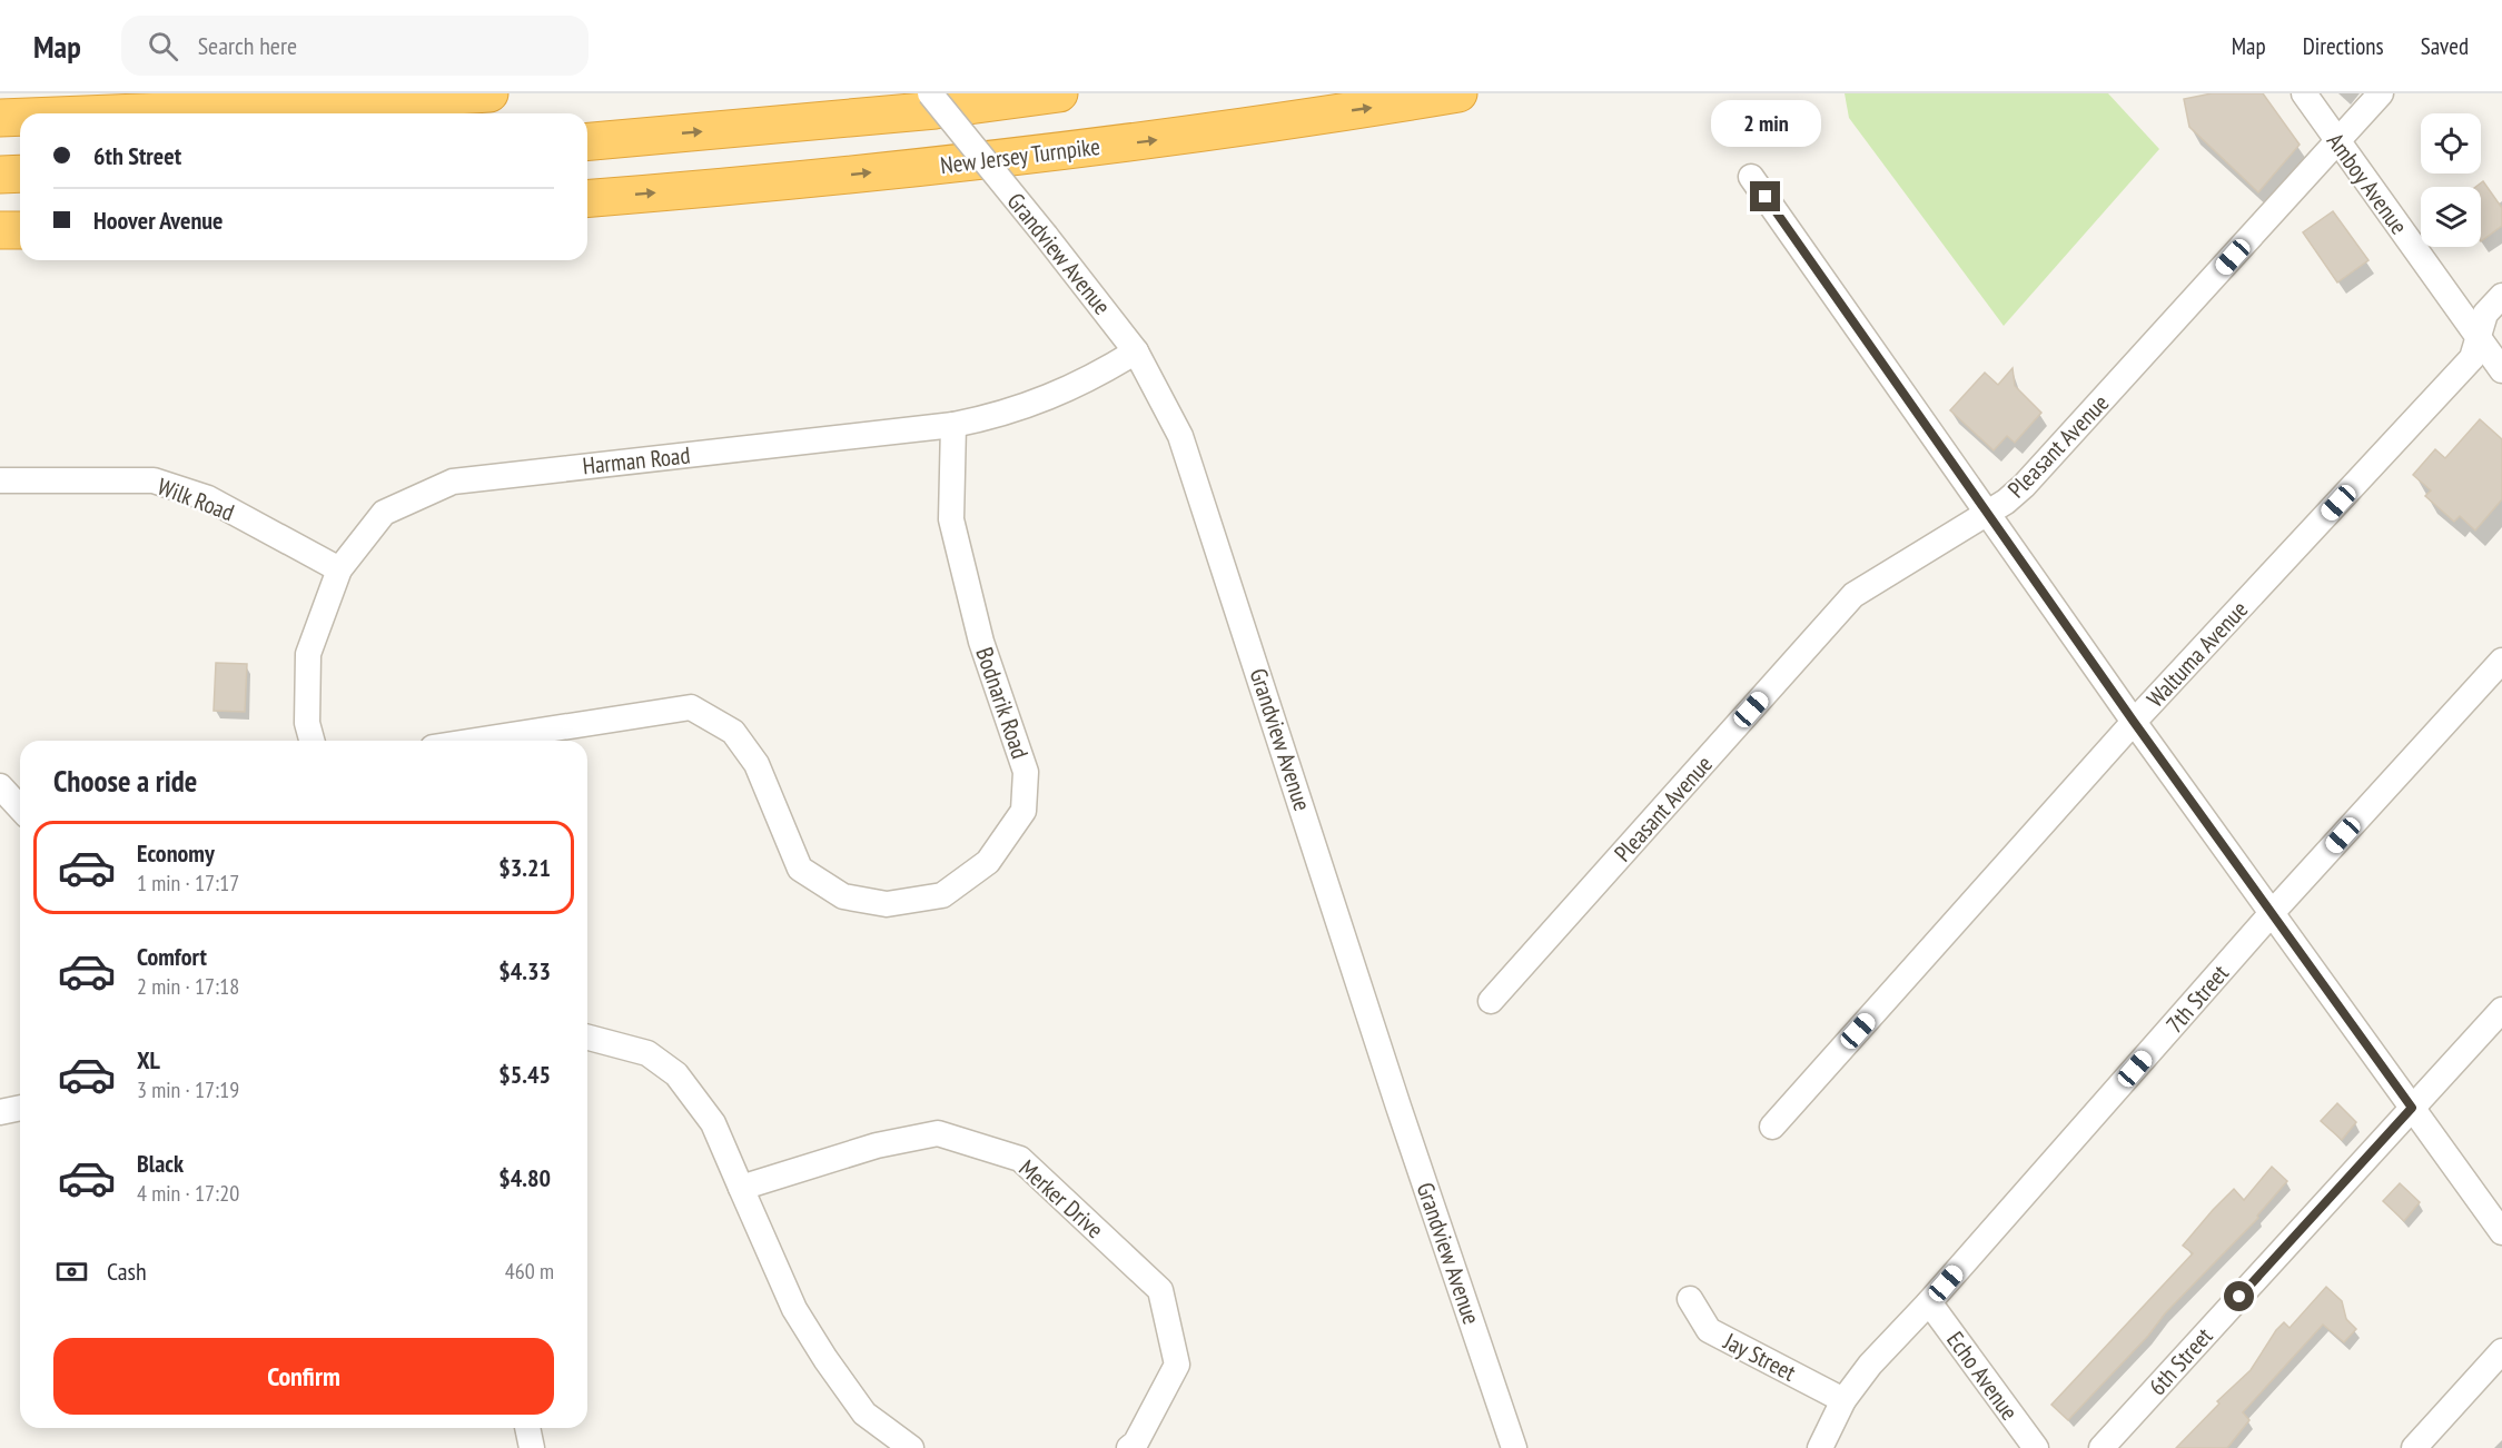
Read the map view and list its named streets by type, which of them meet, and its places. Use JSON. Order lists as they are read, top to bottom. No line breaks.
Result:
{"streets":{"highway":["New Jersey Turnpike"],"street":["Amboy Avenue","Grandview Avenue","Pleasant Avenue","Harman Road","Wilk Road","Waltuma Avenue","Bodnarik Road","7th Street","Merker Drive","Jay Street","6th Street","Echo Avenue"]},"crossings":[["Amboy Avenue","Pleasant Avenue"],["Amboy Avenue","Waltuma Avenue"],["Grandview Avenue","Harman Road"],["Harman Road","Wilk Road"],["Harman Road","Bodnarik Road"],["7th Street","Jay Street"],["7th Street","Echo Avenue"]],"page":{"header":"Map","search":"Search here","nav":["Map","Directions","Saved"],"bubble":"2 min","banner":["6th Street","Hoover Avenue"],"heading":"Choose a ride","list":[{"name":"Economy","note":"1 min · 17:17","value":"$3.21"},{"name":"Comfort","note":"2 min · 17:18","value":"$4.33"},{"name":"XL","note":"3 min · 17:19","value":"$5.45"},{"name":"Black","note":"4 min · 17:20","value":"$4.80"}],"pay":["Cash","460 m"],"buttons":"Confirm"}}
